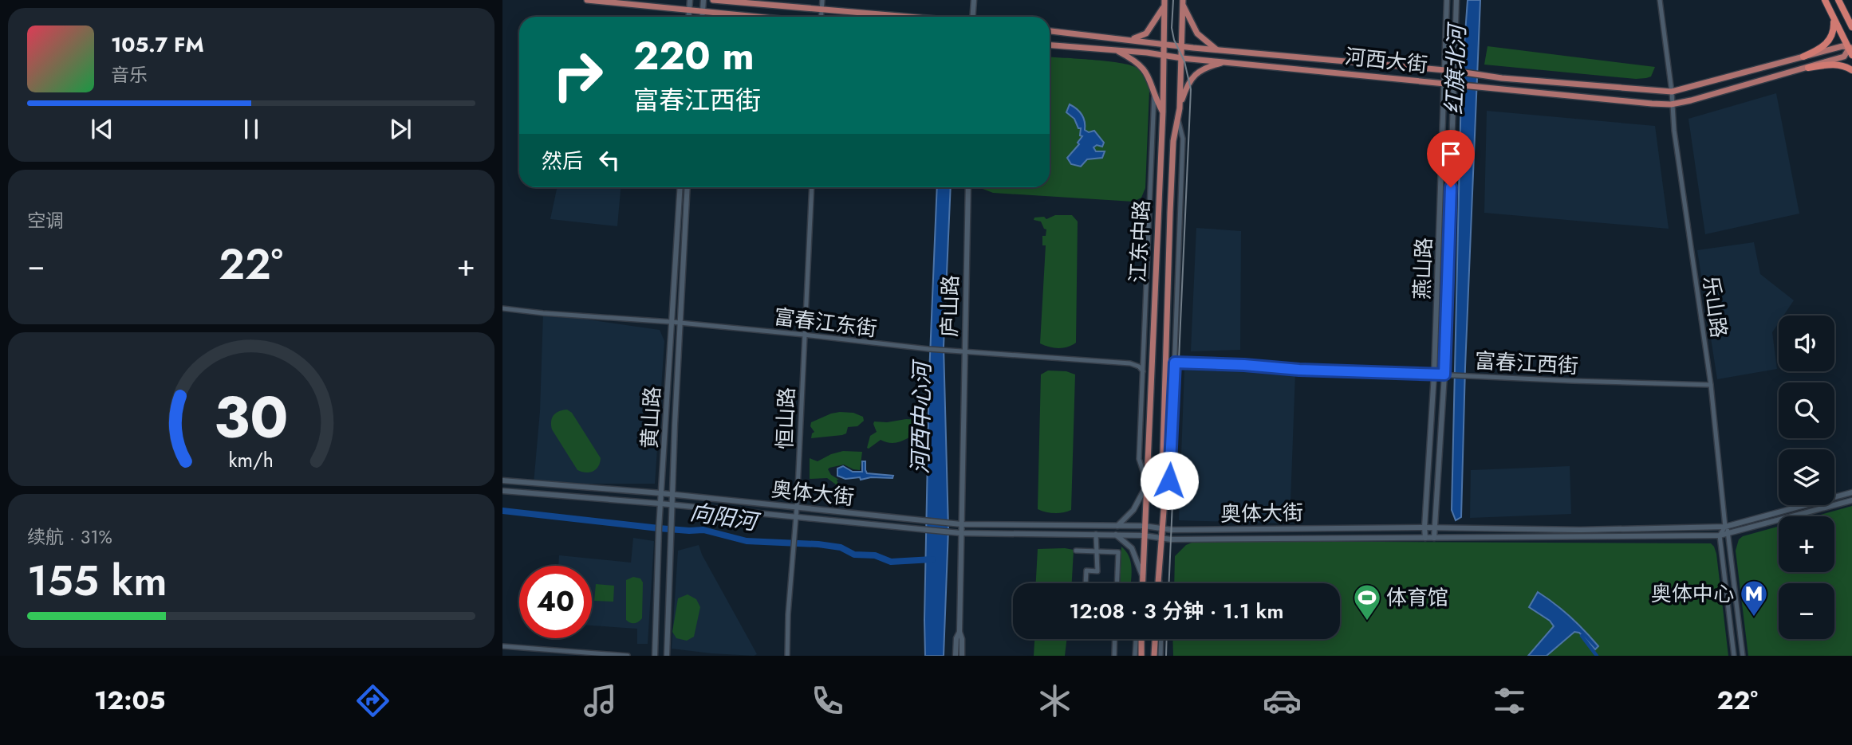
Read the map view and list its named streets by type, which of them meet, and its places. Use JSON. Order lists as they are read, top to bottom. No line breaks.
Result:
{"streets":{"main road":["河西大街","江东中路","燕山路","庐山路","黄山路","奥体大街"],"street":["乐山路","富春江东街","富春江西街","恒山路"]},"crossings":[["河西大街","江东中路"],["河西大街","燕山路"],["河西大街","乐山路"],["江东中路","富春江东街"],["江东中路","富春江西街"],["江东中路","奥体大街"],["燕山路","富春江西街"],["燕山路","奥体大街"],["庐山路","富春江东街"],["庐山路","奥体大街"],["乐山路","富春江西街"],["乐山路","奥体大街"],["富春江东街","黄山路"],["富春江东街","恒山路"],["黄山路","奥体大街"],["恒山路","奥体大街"]],"water":["红旗北河","河西中心河","向阳河"],"places":{"metro station":["奥体中心"],"sports":["体育馆"]},"page":{"turn":["220 m","富春江西街"],"song":["105.7 FM","音乐"],"then":"然后","tile":["空调",["续航 · 31%","155 km"]],"heat":["−","22°","+"],"map_buttons":["+","−"],"limit":"40","trip":"12:08 · 3 分钟 · 1.1 km","tabs":["12:05","22°"],"gauge":["30","km/h"]}}
